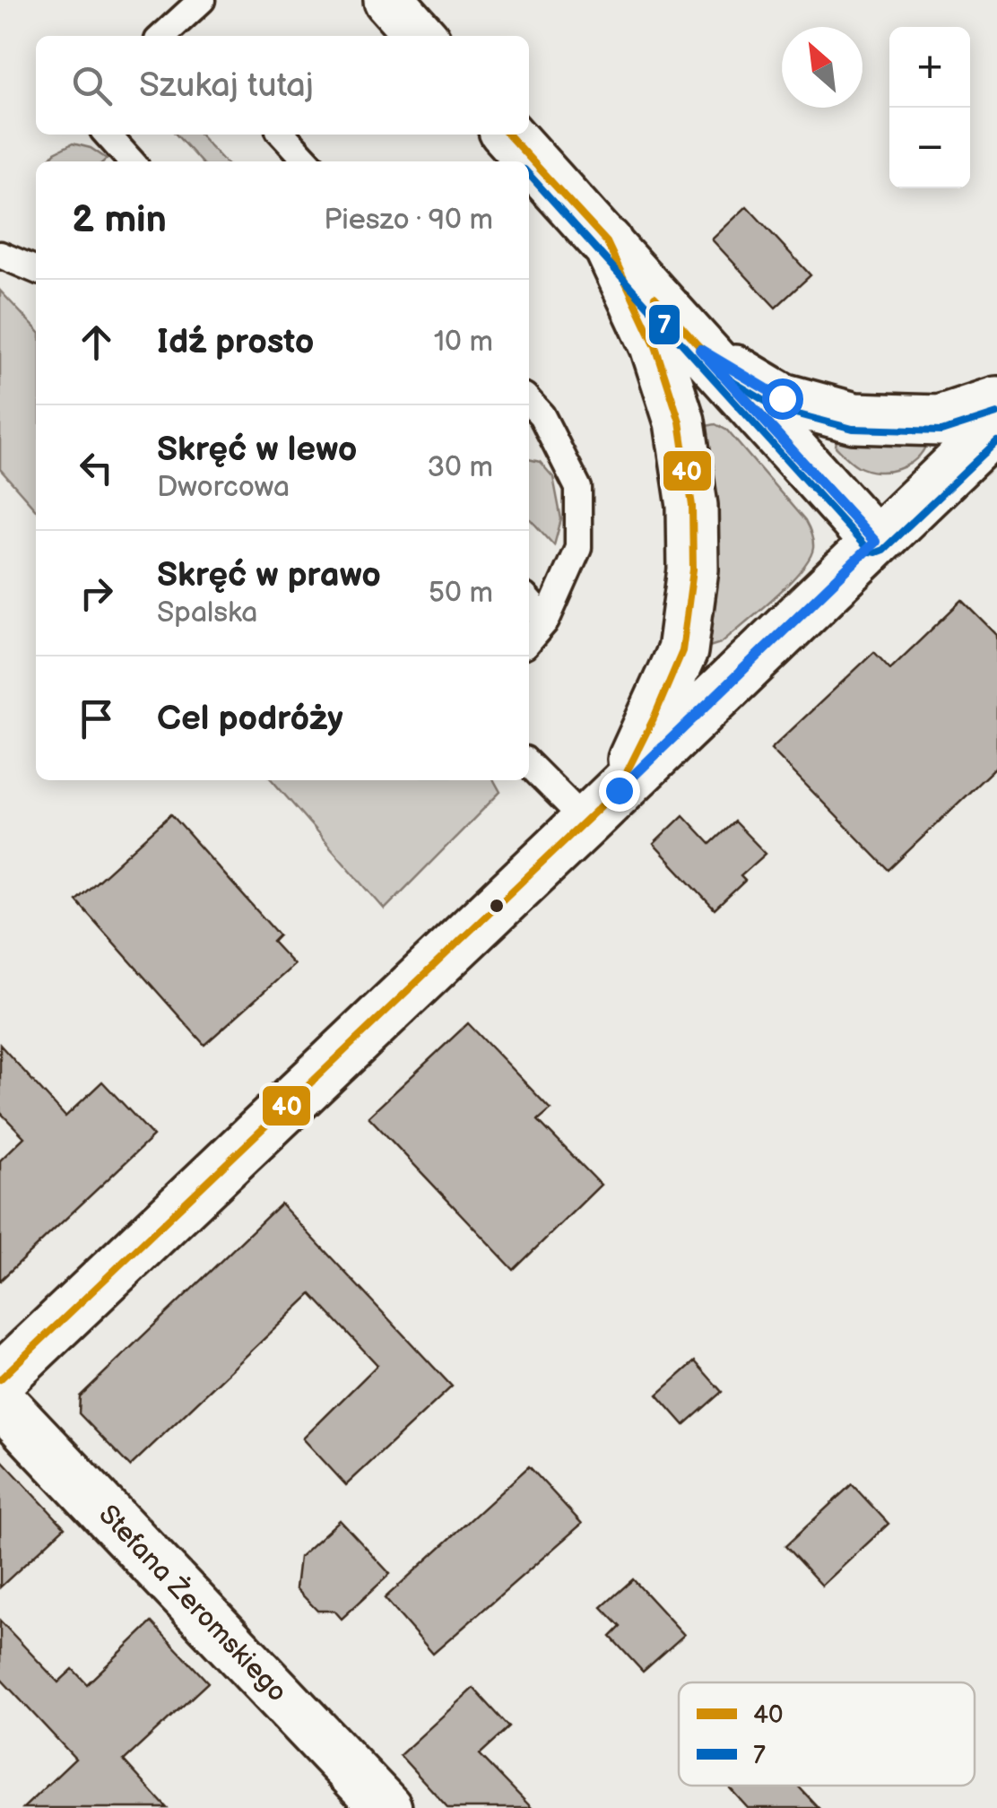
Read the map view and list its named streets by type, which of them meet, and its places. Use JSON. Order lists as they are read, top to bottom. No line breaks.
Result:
{"streets":{"street":["Stefana Żeromskiego"]},"lines":["transit line 40","transit line 7"],"legend":["40","7"],"north":"top left","page":{"map_buttons":["+","−"],"search":"Szukaj tutaj","heading":["2 min","Pieszo · 90 m"],"list":[["Idź prosto","10 m"],["Skręć w lewo","Dworcowa","30 m"],["Skręć w prawo","Spalska","50 m"],"Cel podróży"]}}
